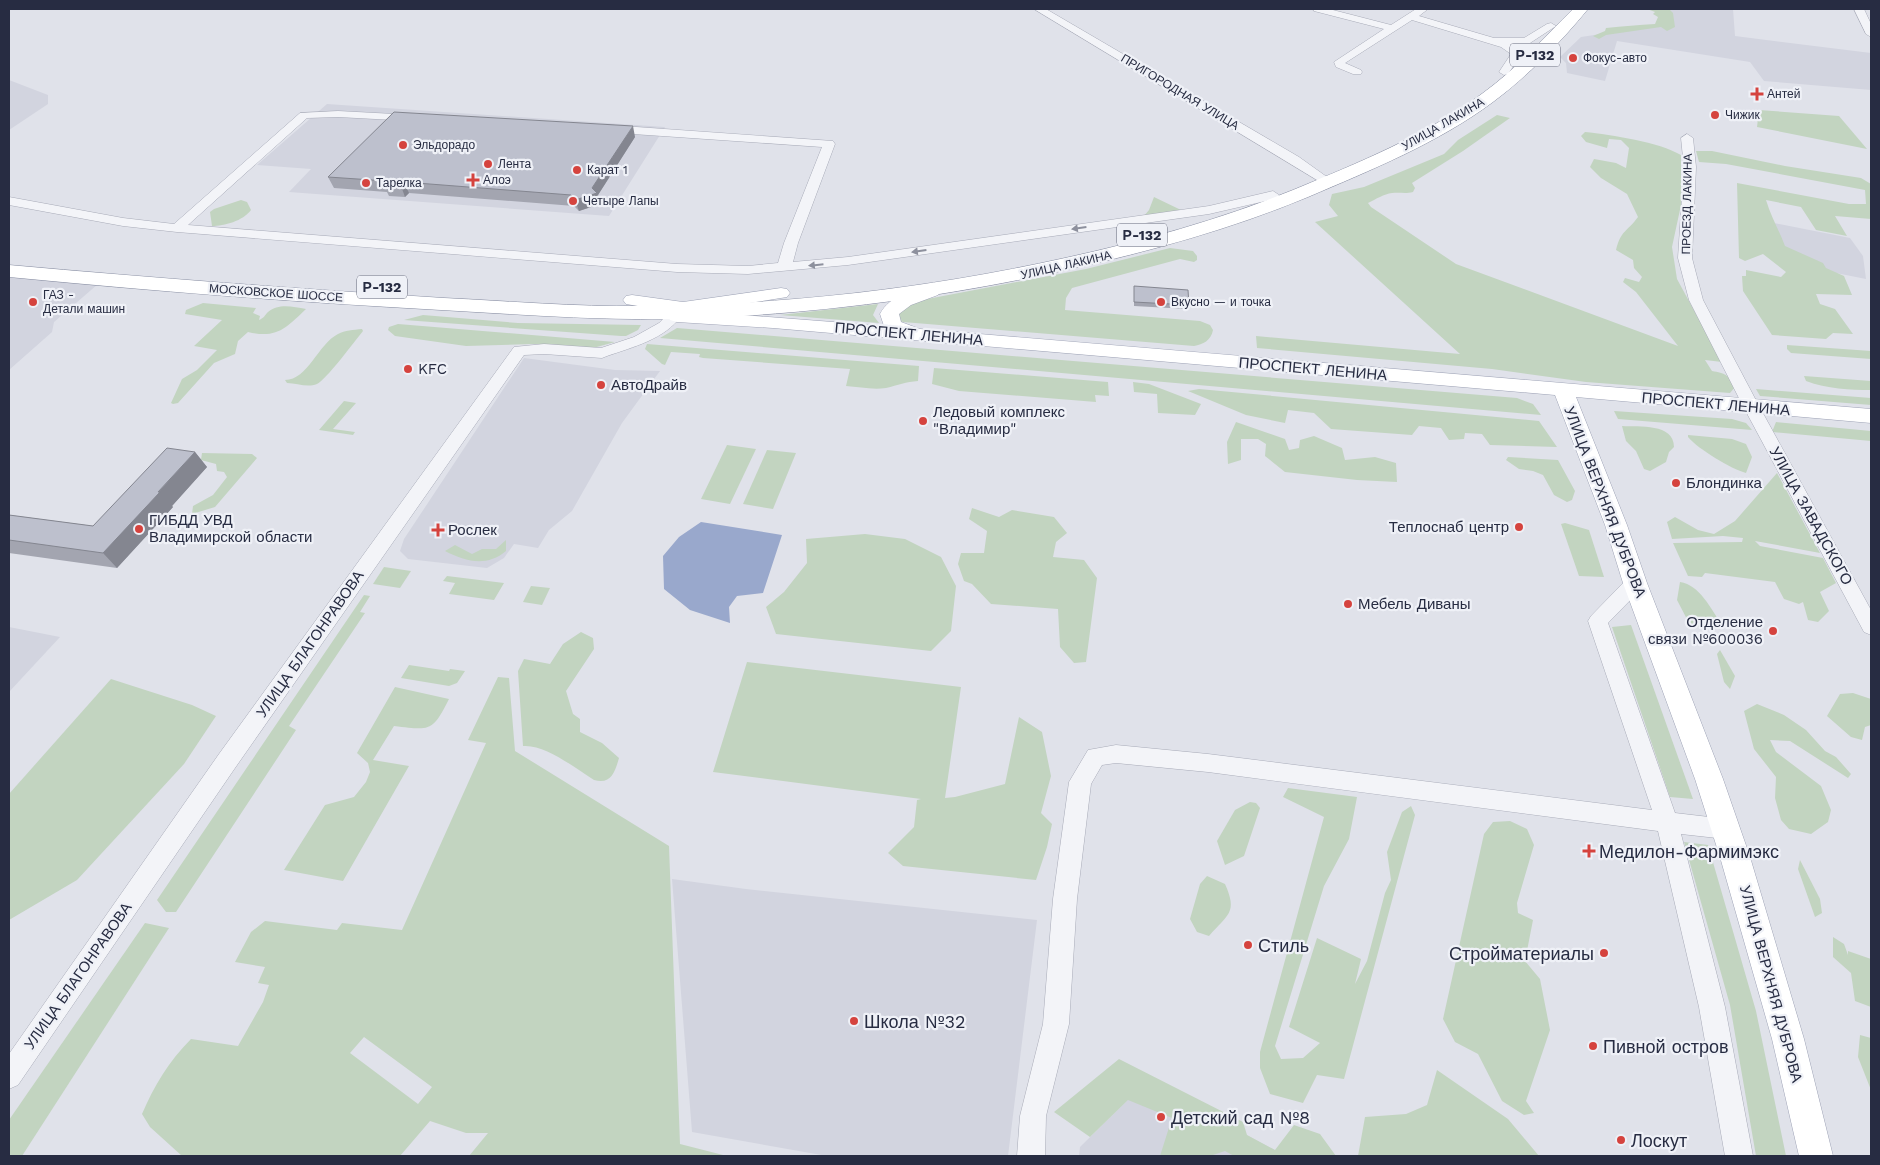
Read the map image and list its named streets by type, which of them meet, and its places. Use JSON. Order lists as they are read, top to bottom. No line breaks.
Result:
{"streets":{"highway":["Р-132","УЛИЦА ЛАКИНА","МОСКОВСКОЕ ШОССЕ"],"main road":["ПРОСПЕКТ ЛЕНИНА","УЛИЦА ВЕРХНЯЯ ДУБРОВА"],"street":["ПРИГОРОДНАЯ УЛИЦА","ПРОЕЗД ЛАКИНА","УЛИЦА ЗАВАДСКОГО","УЛИЦА БЛАГОНРАВОВА"]},"crossings":[["ПРИГОРОДНАЯ УЛИЦА","УЛИЦА ЛАКИНА"],["УЛИЦА ЛАКИНА","МОСКОВСКОЕ ШОССЕ"],["УЛИЦА ЛАКИНА","ПРОСПЕКТ ЛЕНИНА"],["УЛИЦА ЛАКИНА","УЛИЦА БЛАГОНРАВОВА"],["ПРОЕЗД ЛАКИНА","ПРОСПЕКТ ЛЕНИНА"],["ПРОЕЗД ЛАКИНА","УЛИЦА ЗАВАДСКОГО"],["ПРОСПЕКТ ЛЕНИНА","УЛИЦА ВЕРХНЯЯ ДУБРОВА"],["ПРОСПЕКТ ЛЕНИНА","УЛИЦА ЗАВАДСКОГО"],["ПРОСПЕКТ ЛЕНИНА","УЛИЦА БЛАГОНРАВОВА"]],"places":{"other":["Фокус-авто","Чижик","Эльдорадо","Лента","Карат 1","Тарелка","Четыре Лапы","ГАЗ - Детали машин","Вкусно — и точка","KFC","АвтоДрайв","Ледовый комплекс \"Владимир\"","Блондинка","Теплоснаб центр","ГИБДД УВД Владимирской области","Мебель Диваны","Отделение связи №600036","Стиль","Стройматериалы","Школа №32","Пивной остров","Детский сад №8","Лоскут"],"health":["Антей","Алоэ","Рослек","Медилон-Фармимэкс"]}}
